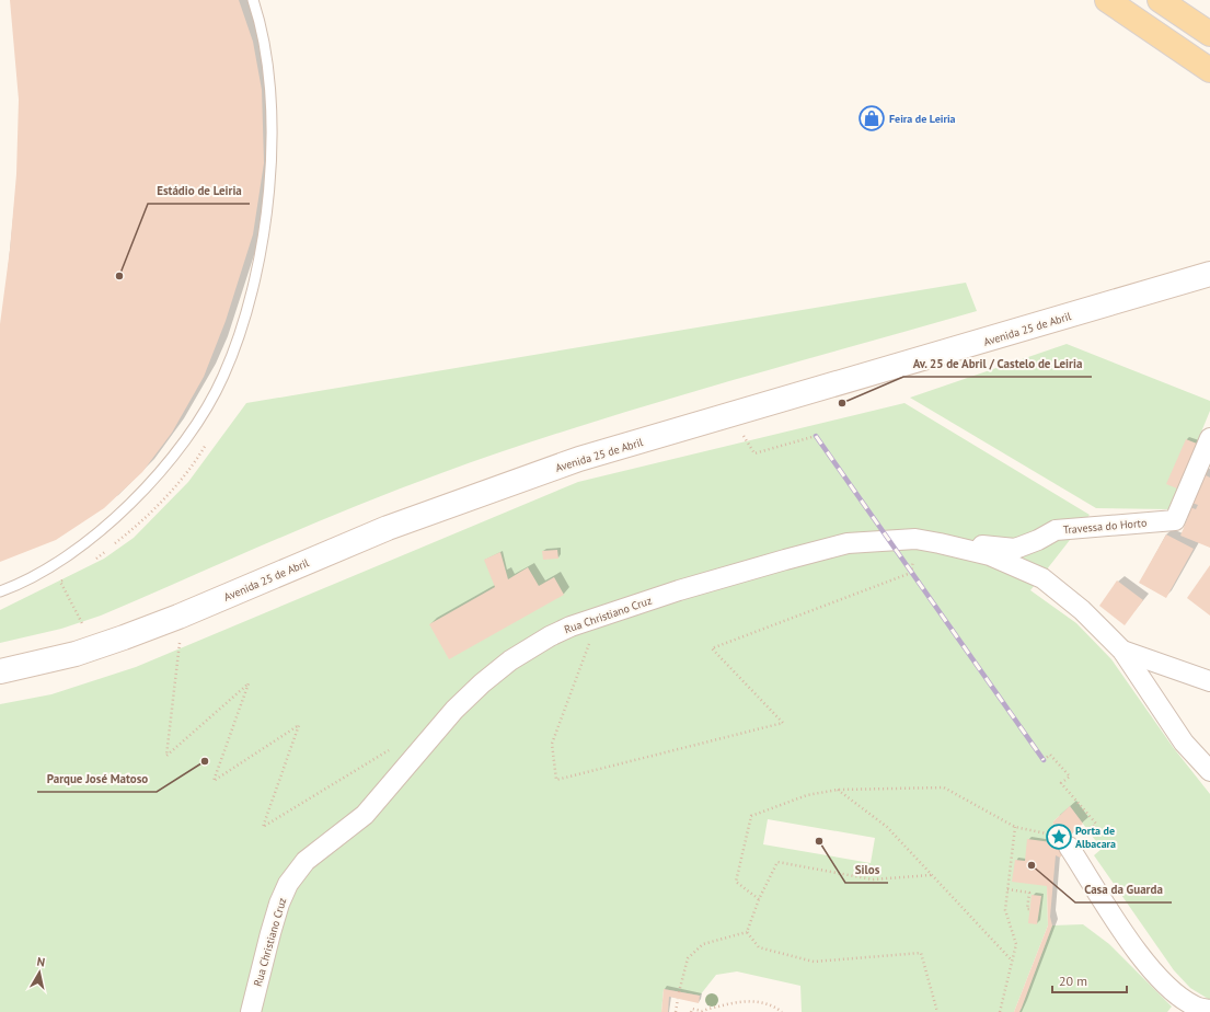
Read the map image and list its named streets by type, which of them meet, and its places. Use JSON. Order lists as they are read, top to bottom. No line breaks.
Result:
{"streets":{"main road":["Avenida 25 de Abril"],"street":["Travessa do Horto","Rua Christiano Cruz"]},"crossings":[["Travessa do Horto","Rua Christiano Cruz"]],"places":{"shop":["Feira de Leiria"],"other":["Estádio de Leiria","Av. 25 de Abril / Castelo de Leiria","Parque José Matoso","Silos","Casa da Guarda"],"place":["Porta de Albacara"]},"scale_bar":"20 m","north":"top"}
